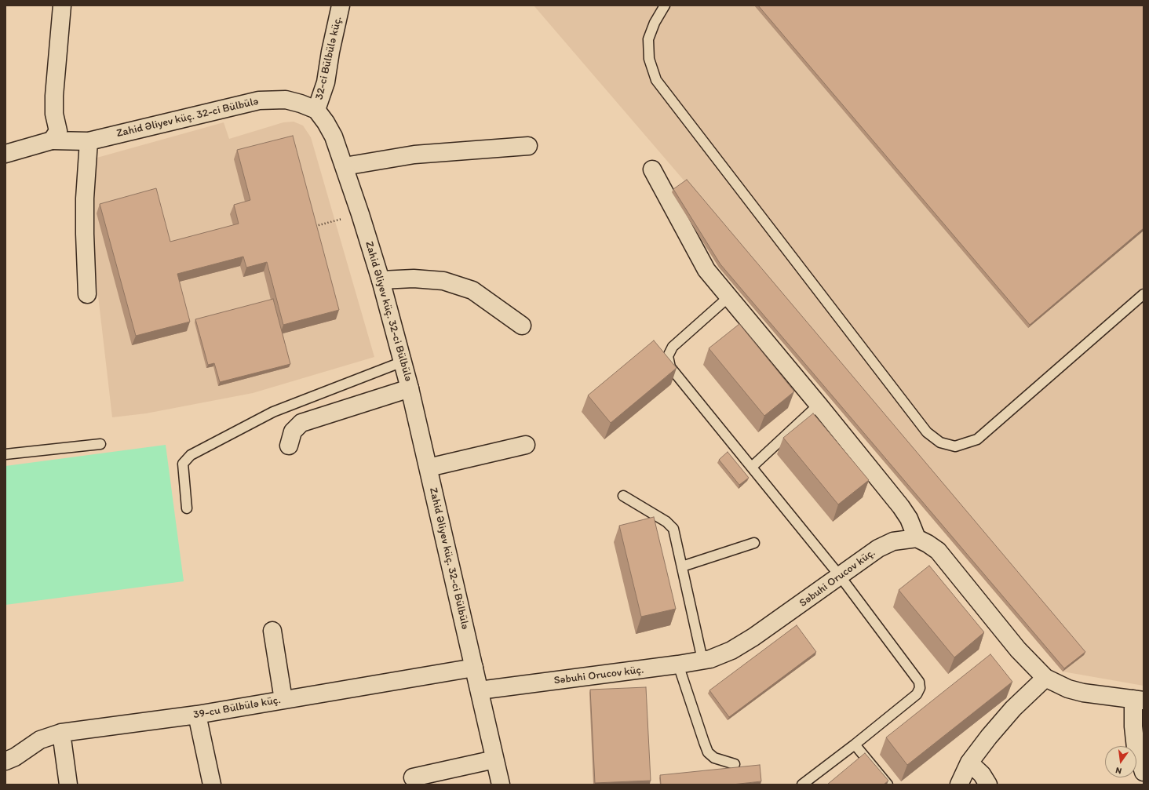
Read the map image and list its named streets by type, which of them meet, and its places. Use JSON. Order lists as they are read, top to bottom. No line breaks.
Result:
{"streets":{"street":["32-ci Bülbülə küç.","Zahid Əliyev küç. 32-ci Bülbülə","Səbuhi Orucov küç.","39-cu Bülbülə küç."]},"crossings":[["32-ci Bülbülə küç.","Zahid Əliyev küç. 32-ci Bülbülə"],["Zahid Əliyev küç. 32-ci Bülbülə","Səbuhi Orucov küç."],["Zahid Əliyev küç. 32-ci Bülbülə","39-cu Bülbülə küç."]],"north":"bottom"}
